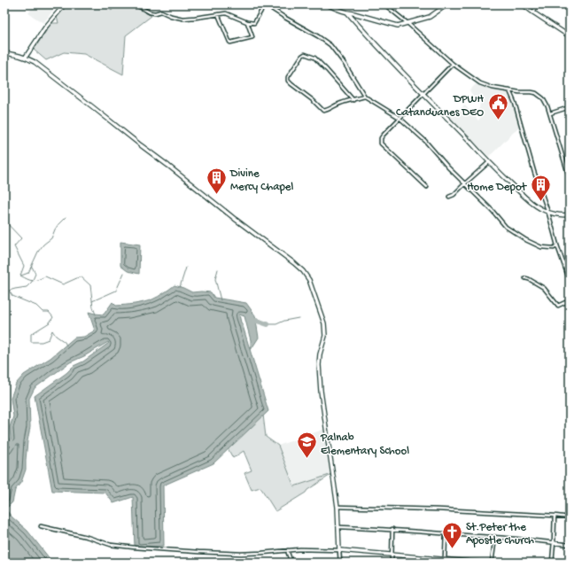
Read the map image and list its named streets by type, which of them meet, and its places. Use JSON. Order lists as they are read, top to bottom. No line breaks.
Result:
{"places":{"public building":["DPWH Catanduanes DEO"],"building":["Divine Mercy Chapel","Home Depot"],"school or university":["Palnab Elementary School"],"church":["St.Peter the Apostle church"]}}
